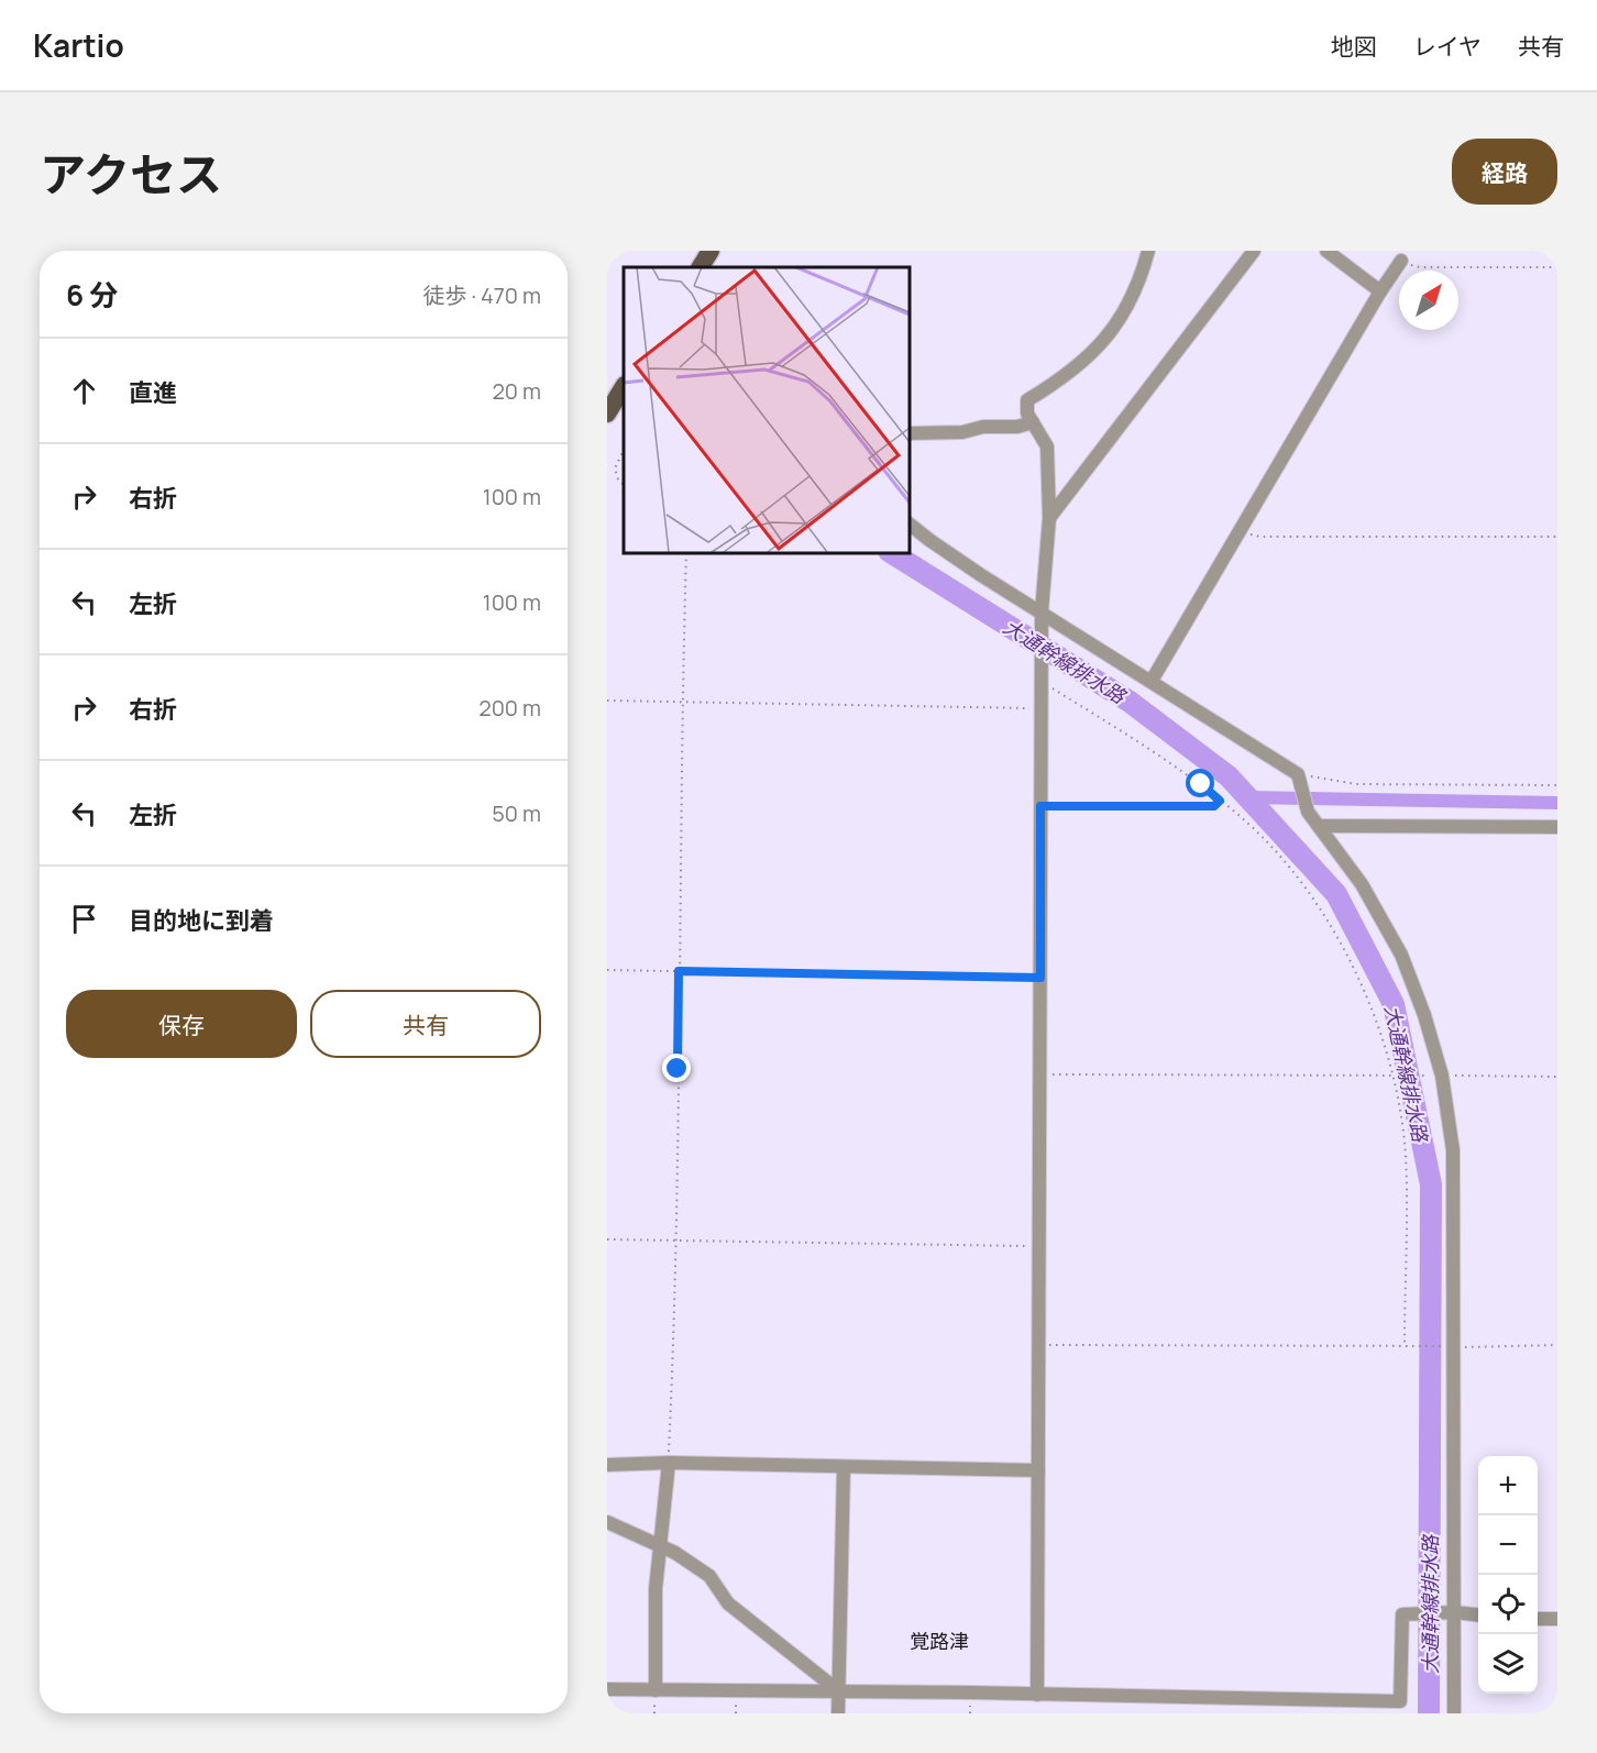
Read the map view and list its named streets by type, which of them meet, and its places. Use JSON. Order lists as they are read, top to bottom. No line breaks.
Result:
{"districts":["覚路津"],"water":["大通幹線排水路"],"north":"top right","page":{"header":"Kartio","nav":["地図","レイヤ","共有"],"title":"アクセス","buttons":["経路",["保存","共有"]],"heading":["6 分","徒歩 · 470 m"],"list":[["直進","20 m"],["右折","100 m"],["左折","100 m"],["右折","200 m"],["左折","50 m"],"目的地に到着"],"map_buttons":["+","−"]}}
